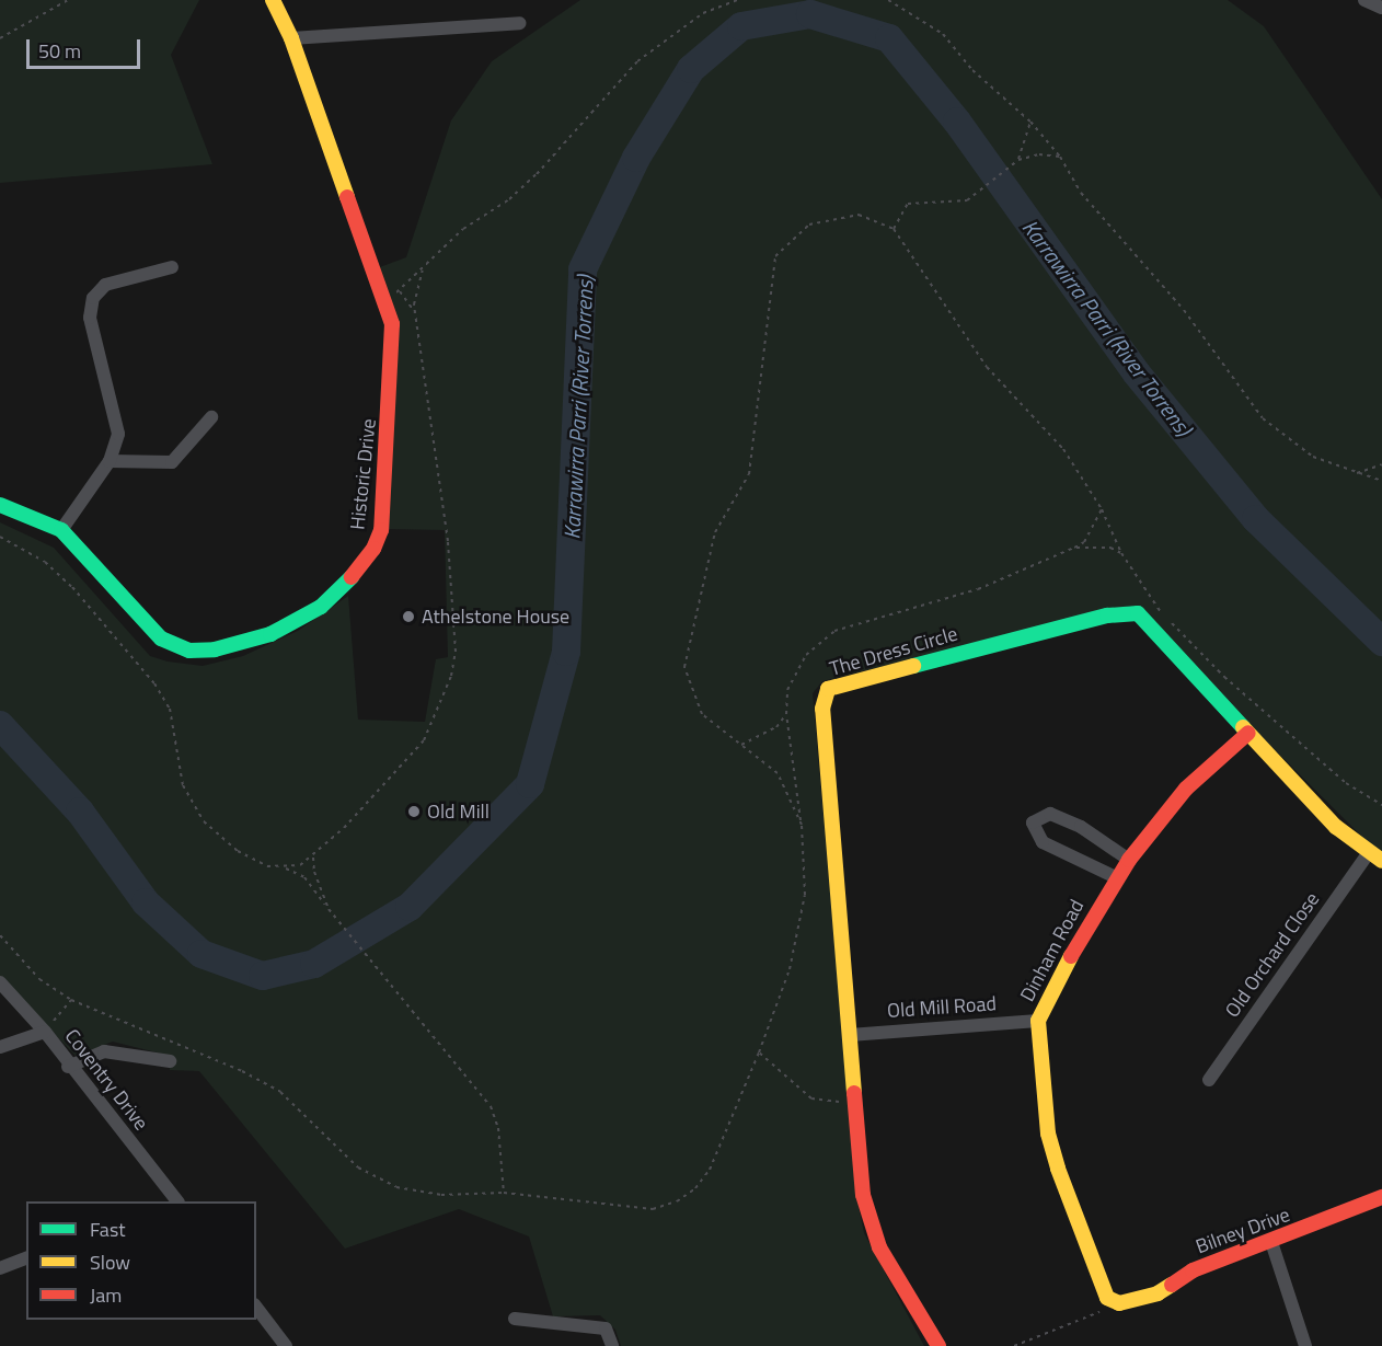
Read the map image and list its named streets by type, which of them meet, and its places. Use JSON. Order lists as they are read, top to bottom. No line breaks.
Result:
{"streets":{"street":["Historic Drive","The Dress Circle","Dinham Road","Old Orchard Close","Old Mill Road","Coventry Drive","Bilney Drive"]},"crossings":[["The Dress Circle","Dinham Road"],["The Dress Circle","Old Orchard Close"],["The Dress Circle","Old Mill Road"],["Dinham Road","Old Mill Road"],["Dinham Road","Bilney Drive"]],"water":["Karrawirra Parri (River Torrens)"],"places":["Athelstone House","Old Mill"],"legend":["Fast","Slow","Jam"],"scale_bar":"50 m"}
